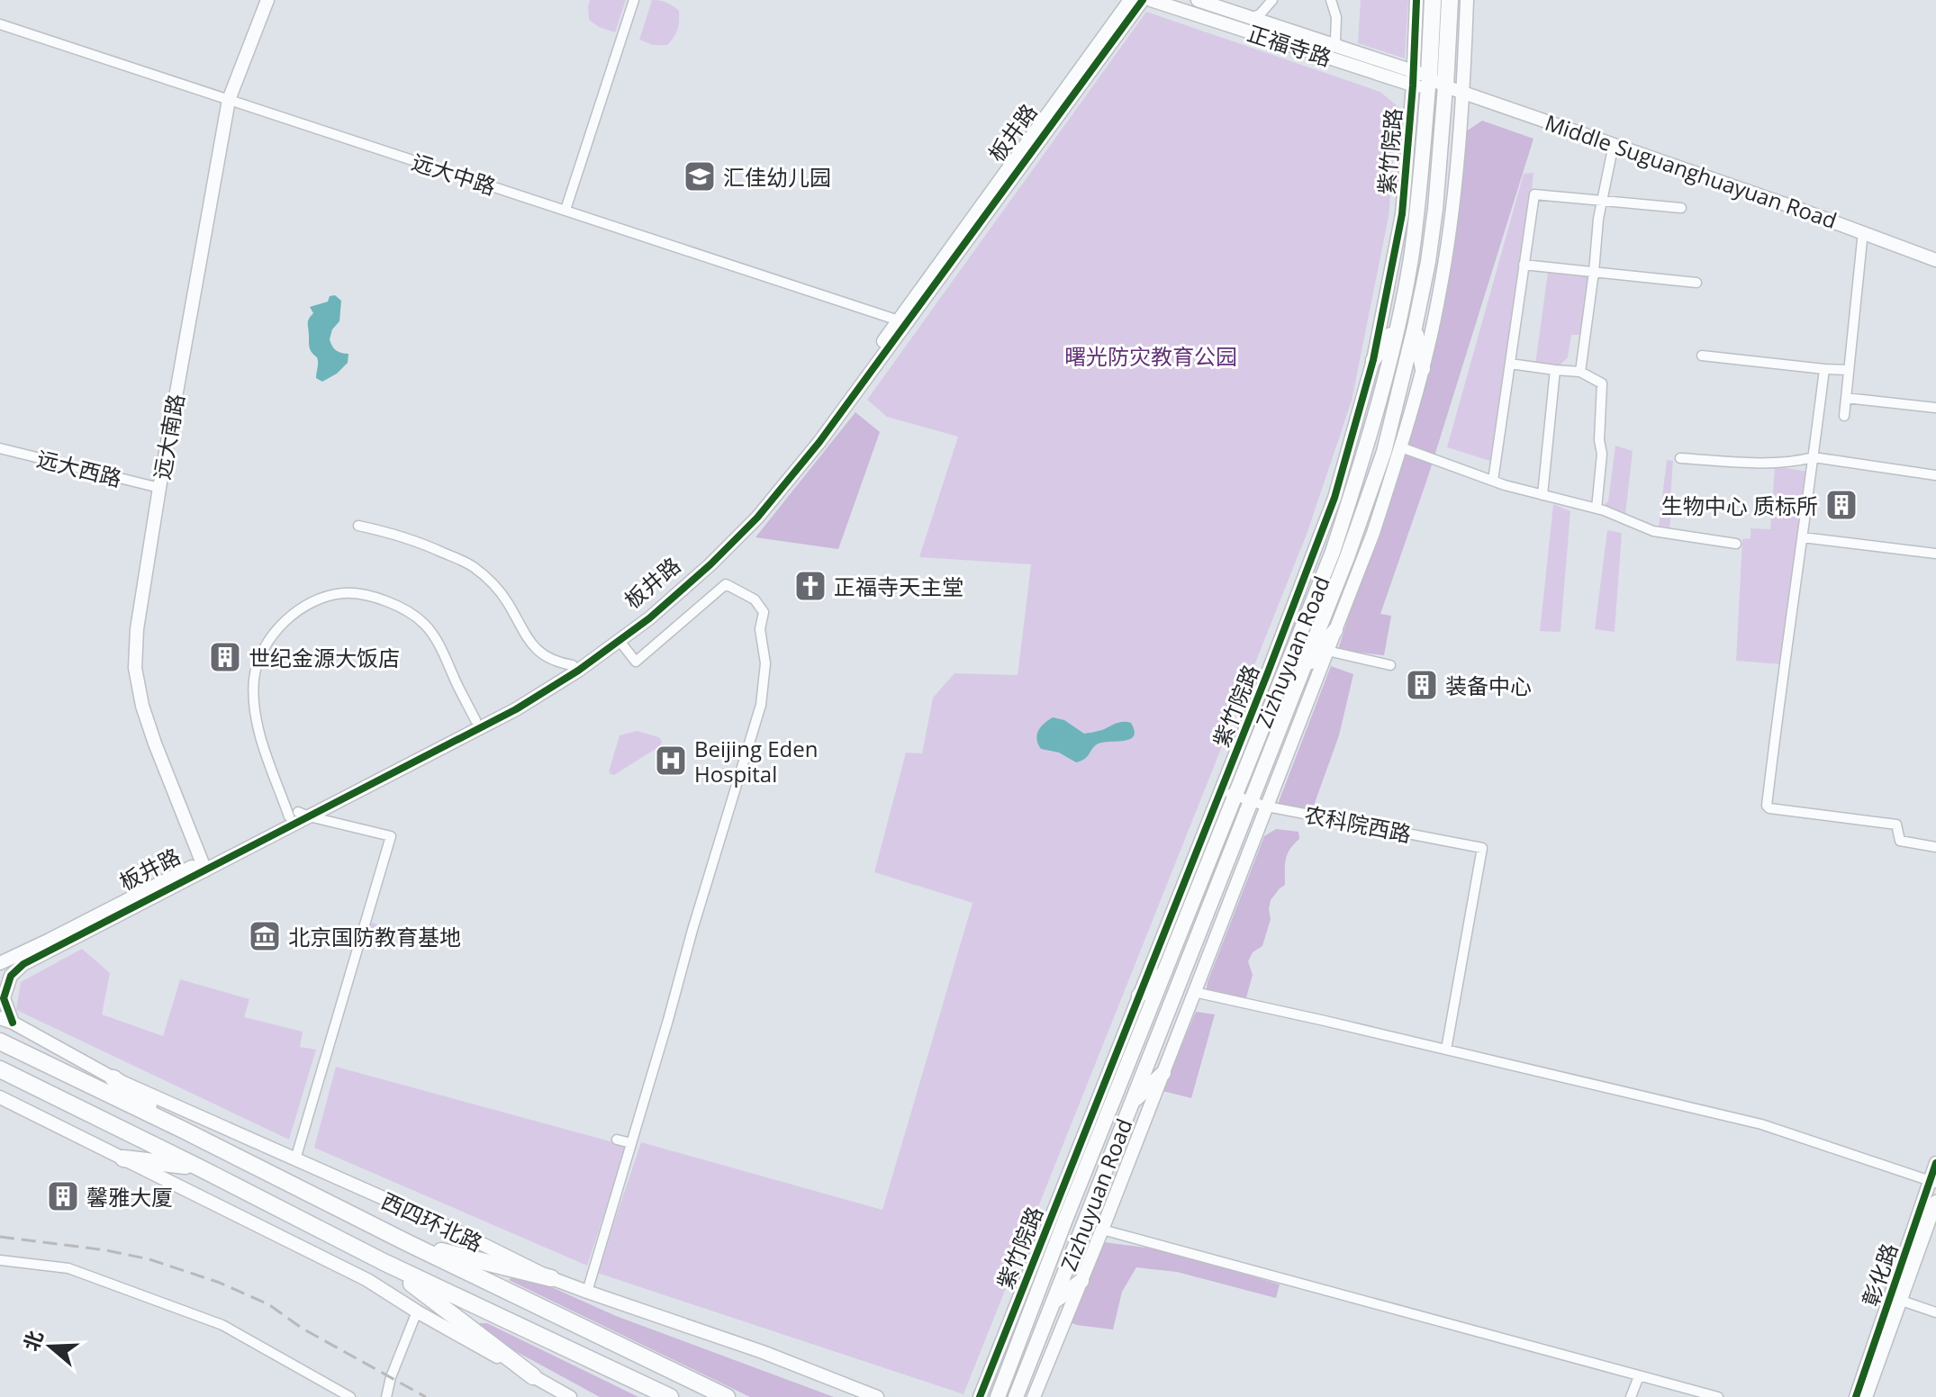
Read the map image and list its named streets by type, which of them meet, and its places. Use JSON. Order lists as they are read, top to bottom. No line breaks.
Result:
{"streets":{"highway":["Zizhuyuan Road","西四环北路"],"street":["正福寺路","板井路","紫竹院路","Middle Suguanghuayuan Road","远大中路","远大南路","远大西路","农科院西路","彰化路"]},"crossings":[["正福寺路","紫竹院路"],["正福寺路","Middle Suguanghuayuan Road"],["正福寺路","Zizhuyuan Road"],["板井路","远大中路"],["板井路","远大南路"],["紫竹院路","Middle Suguanghuayuan Road"],["紫竹院路","Zizhuyuan Road"],["紫竹院路","农科院西路"],["Middle Suguanghuayuan Road","Zizhuyuan Road"],["远大中路","远大南路"],["远大南路","远大西路"],["Zizhuyuan Road","农科院西路"]],"parks":["曙光防灾教育公园"],"places":{"school or university":["汇佳幼儿园"],"building":["生物中心 质标所","世纪金源大饭店","装备中心","馨雅大厦"],"church":["正福寺天主堂"],"hospital":["Beijing Eden Hospital"],"museum":["北京国防教育基地"]},"north":"left"}
